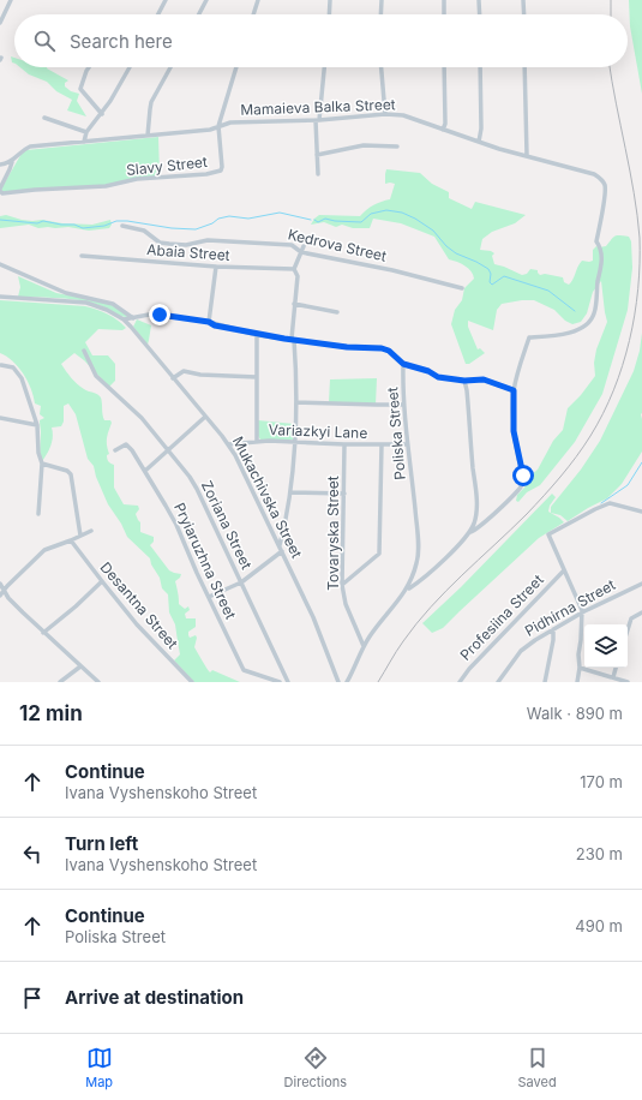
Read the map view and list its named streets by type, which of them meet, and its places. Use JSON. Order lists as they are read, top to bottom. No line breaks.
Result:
{"streets":{"street":["Mamaieva Balka Street","Slavy Street","Kedrova Street","Abaia Street","Variazkyi Lane","Poliska Street","Mukachivska Street","Zoriana Street","Tovaryska Street","Pryiaruzhna Street","Desantna Street","Pidhirna Street","Profesiina Street"]},"crossings":[["Mamaieva Balka Street","Slavy Street"],["Variazkyi Lane","Poliska Street"],["Variazkyi Lane","Mukachivska Street"],["Variazkyi Lane","Tovaryska Street"],["Poliska Street","Tovaryska Street"]],"page":{"search":"Search here","heading":["12 min","Walk · 890 m"],"list":[["Continue","Ivana Vyshenskoho Street","170 m"],["Turn left","Ivana Vyshenskoho Street","230 m"],["Continue","Poliska Street","490 m"],"Arrive at destination"],"nav":["Map","Directions","Saved"]}}
